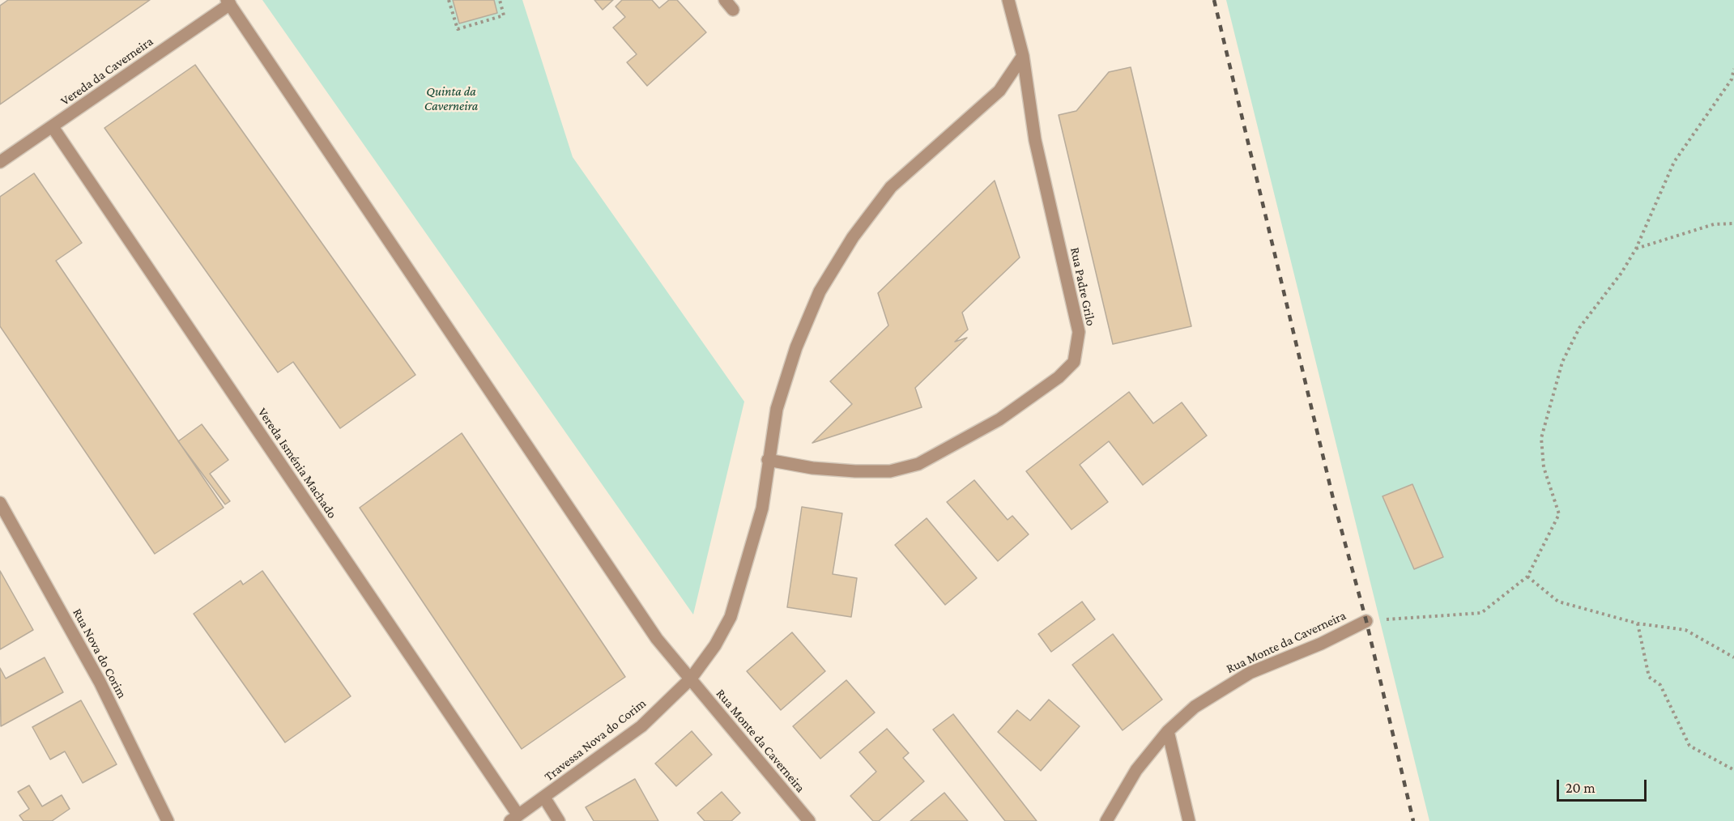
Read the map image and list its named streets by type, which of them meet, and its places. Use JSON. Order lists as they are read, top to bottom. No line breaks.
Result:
{"streets":{"street":["Vereda da Caverneira","Rua Padre Grilo","Vereda Isménia Machado","Rua Monte da Caverneira","Rua Nova do Corim","Travessa Nova do Corim"]},"crossings":[["Vereda da Caverneira","Vereda Isménia Machado"],["Vereda da Caverneira","Rua Monte da Caverneira"],["Rua Padre Grilo","Travessa Nova do Corim"],["Vereda Isménia Machado","Travessa Nova do Corim"],["Rua Monte da Caverneira","Travessa Nova do Corim"]],"parks":["Quinta da Caverneira"],"scale_bar":"20 m"}
